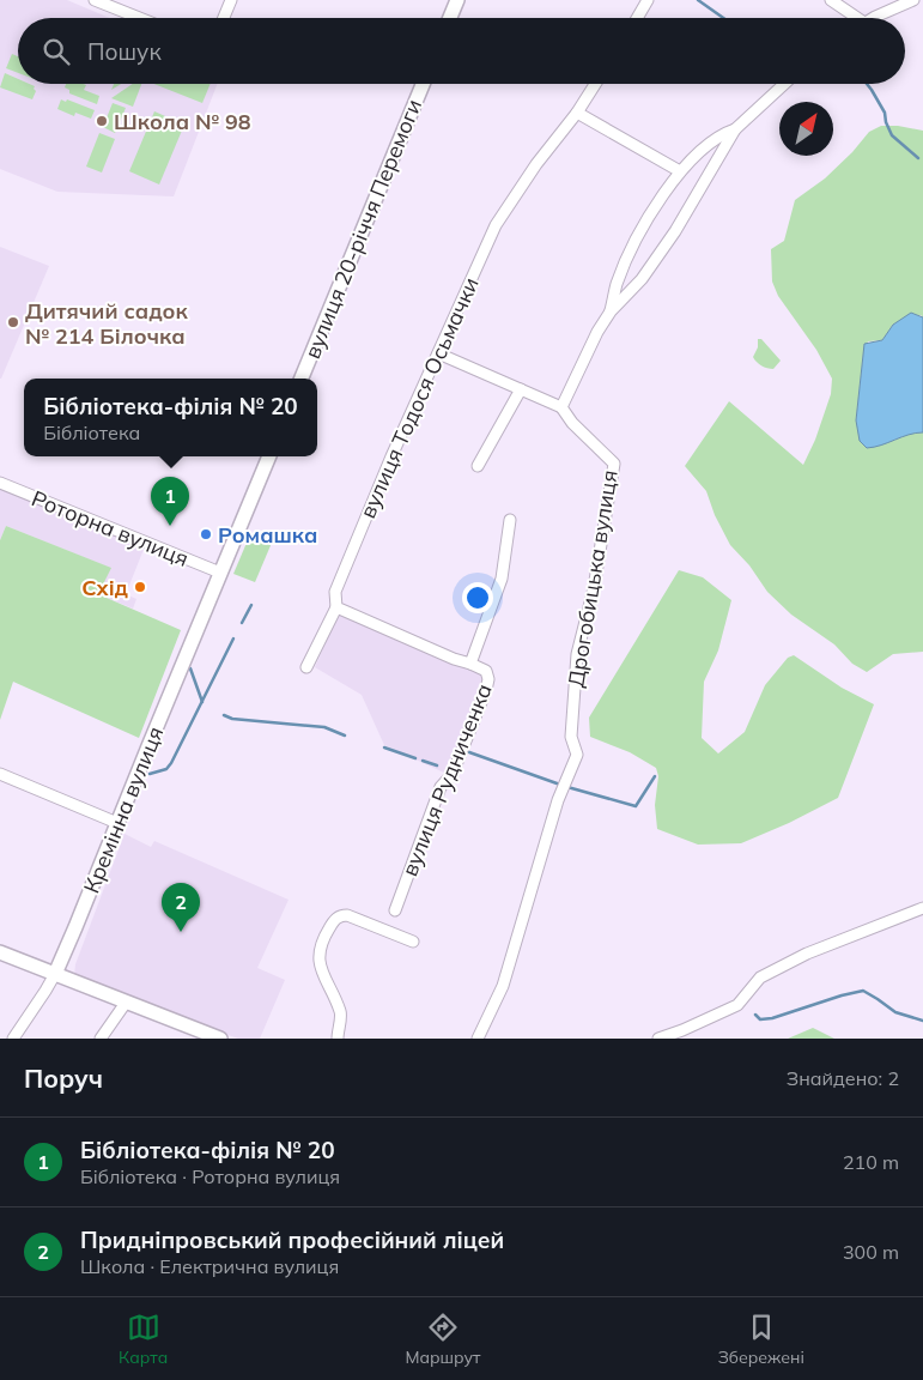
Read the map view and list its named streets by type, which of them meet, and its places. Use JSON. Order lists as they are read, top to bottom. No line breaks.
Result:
{"streets":{"street":["вулиця 20-річчя Перемоги","вулиця Тодося Осьмачки","Роторна вулиця","Дрогобицька вулиця","вулиця Рудниченка","Кремінна вулиця"]},"crossings":[["Роторна вулиця","Кремінна вулиця"]],"places":["Школа № 98","Дитячий садок № 214 Білочка","Ромашка","Схід"],"north":"top right","page":{"search":"Пошук","popup":["Бібліотека-філія № 20","Бібліотека"],"pins":["1","2"],"heading":["Поруч","Знайдено: 2"],"list":[{"mark":"1","name":"Бібліотека-філія № 20","note":"Бібліотека · Роторна вулиця","value":"210 m"},{"mark":"2","name":"Придніпровський професійний ліцей","note":"Школа · Електрична вулиця","value":"300 m"}],"nav":["Карта","Маршрут","Збережені"]}}
